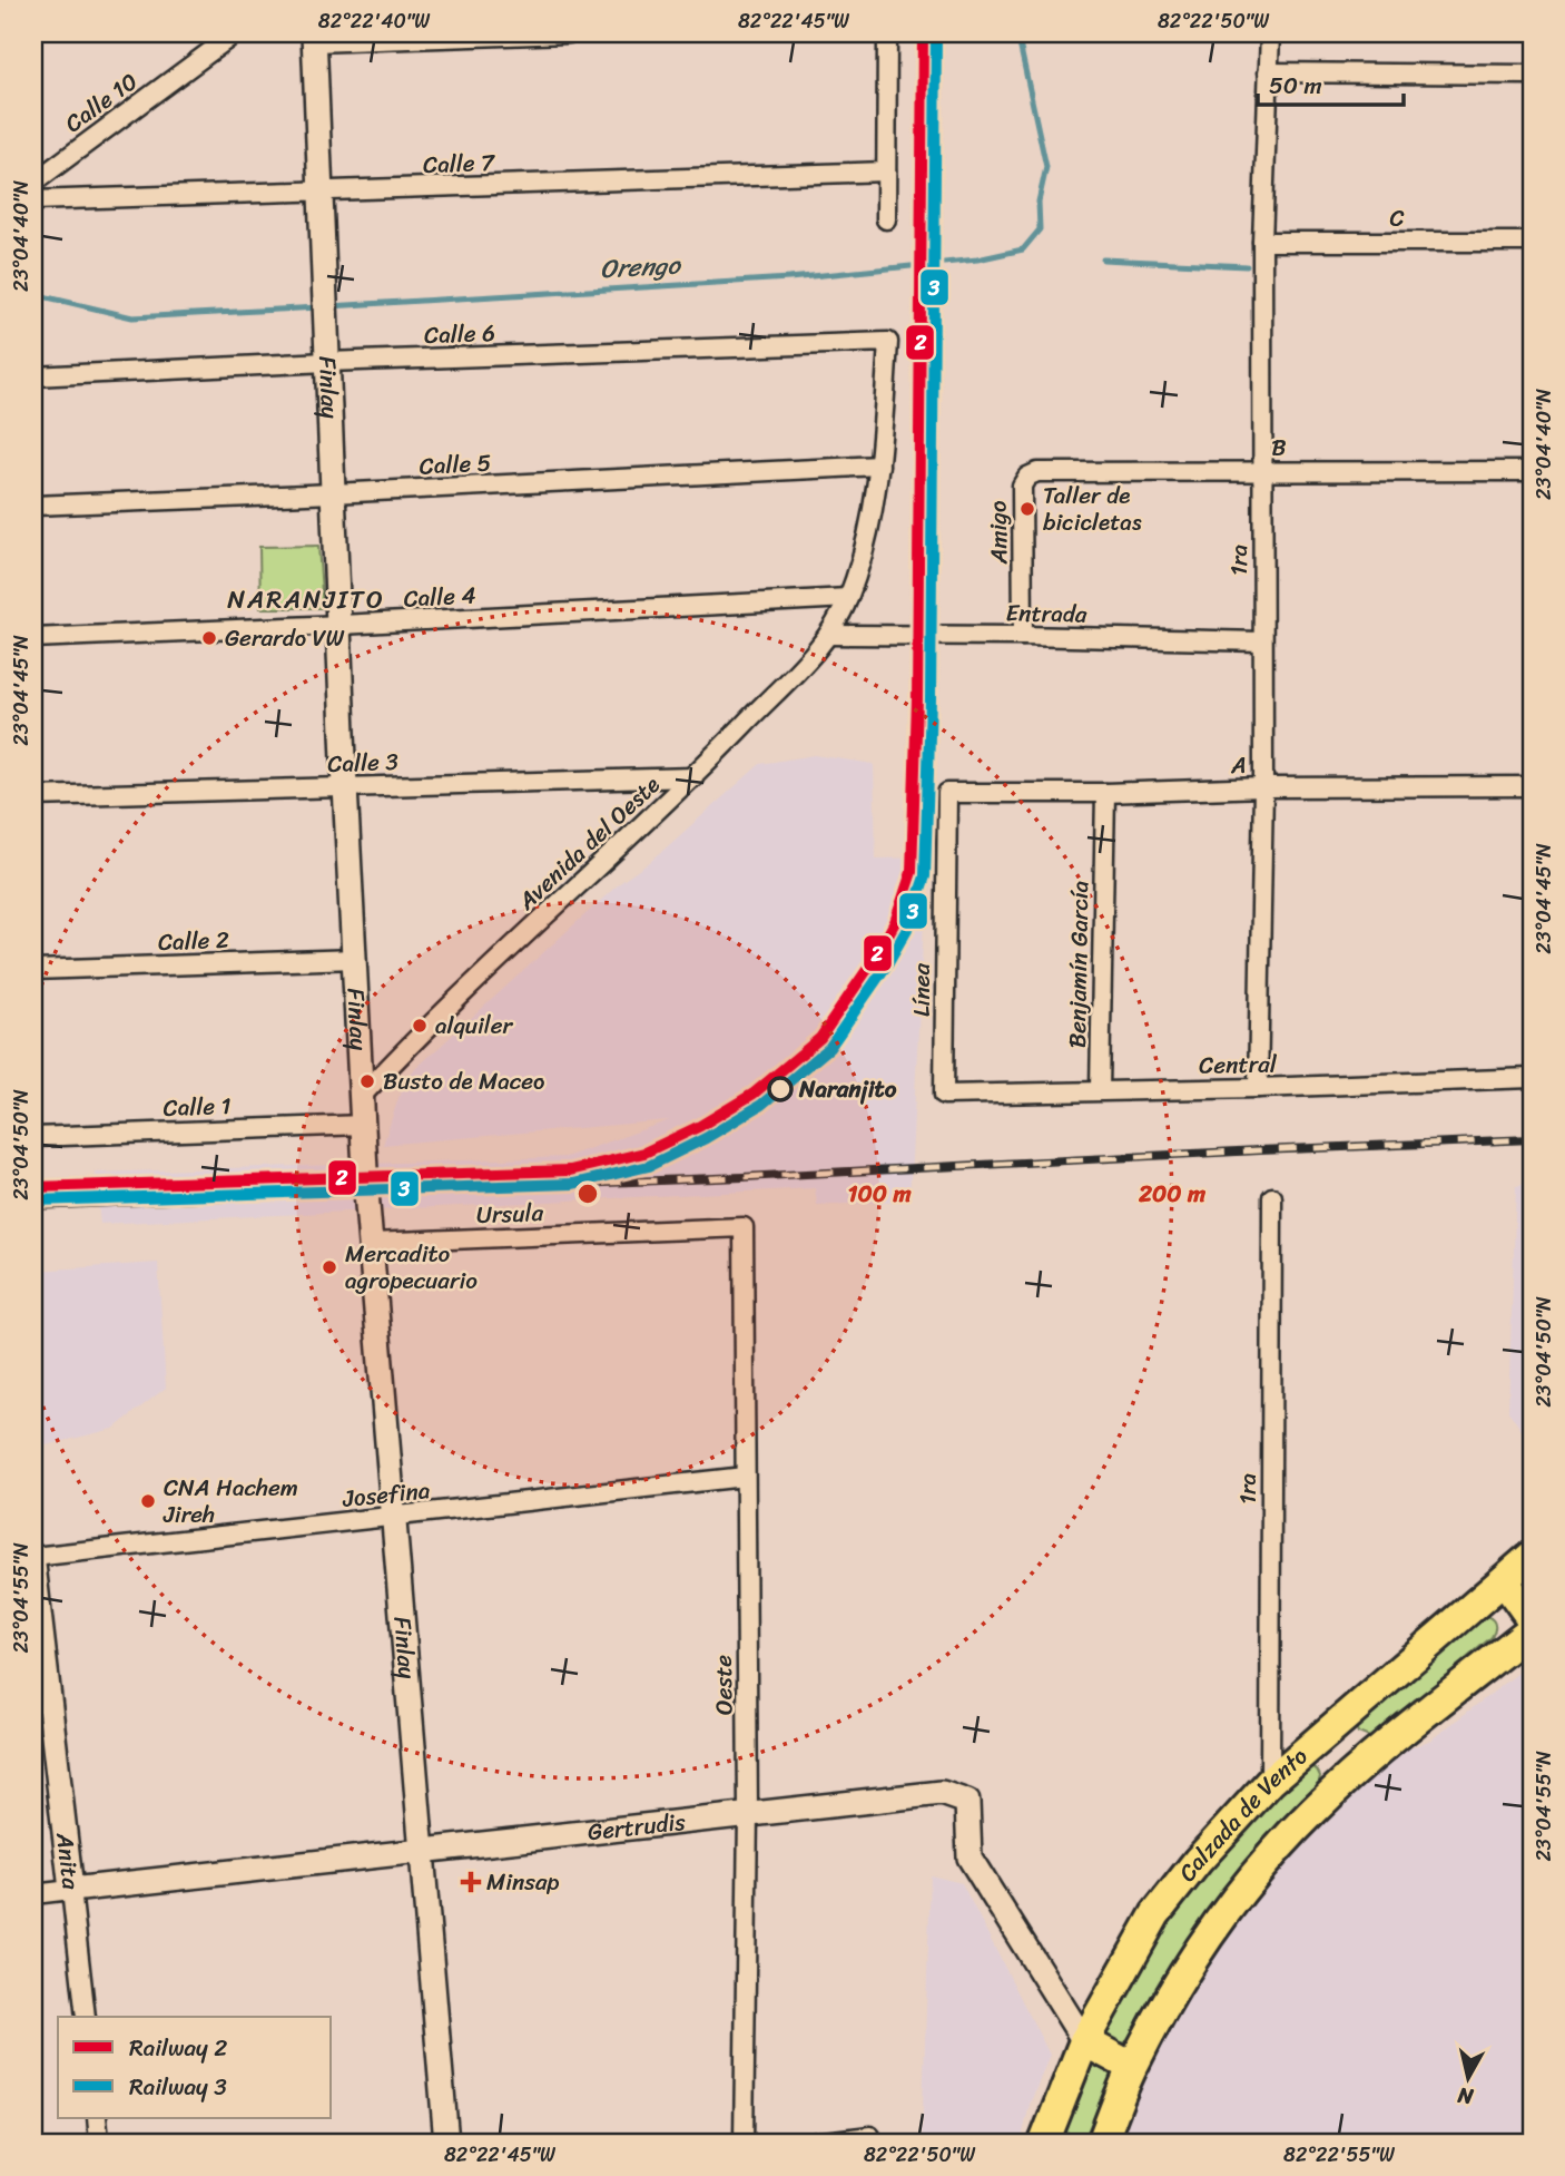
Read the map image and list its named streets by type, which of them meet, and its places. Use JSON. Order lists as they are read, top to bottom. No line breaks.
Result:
{"streets":{"main road":["Calzada de Vento"],"street":["Calle 10","Calle 7","C","Calle 6","Finlay","B","Calle 5","Amigo","1ra","Calle 4","Entrada","Calle 3","A","Avenida del Oeste","Calle 2","Benjamín García","Línea","Central","Calle 1","Ursula","Josefina","Oeste","Gertrudis","Anita"]},"crossings":[["Calle 7","Finlay"],["C","1ra"],["Calle 6","Finlay"],["Calle 6","Avenida del Oeste"],["Finlay","Calle 5"],["Finlay","Calle 4"],["Finlay","Calle 3"],["Finlay","Avenida del Oeste"],["Finlay","Calle 2"],["Finlay","Calle 1"],["Finlay","Ursula"],["Finlay","Josefina"],["Finlay","Gertrudis"],["B","Amigo"],["B","1ra"],["Calle 5","Avenida del Oeste"],["Amigo","Entrada"],["1ra","Entrada"],["1ra","A"],["1ra","Central"],["1ra","Calzada de Vento"],["Calle 4","Avenida del Oeste"],["Entrada","Avenida del Oeste"],["Calle 3","Avenida del Oeste"],["A","Benjamín García"],["A","Línea"],["Benjamín García","Central"],["Línea","Central"],["Ursula","Oeste"],["Josefina","Oeste"],["Oeste","Gertrudis"],["Calzada de Vento","Gertrudis"],["Gertrudis","Anita"]],"districts":["NARANJITO"],"water":["Orengo"],"places":{"other":["Taller de bicicletas","Gerardo VW","alquiler","Busto de Maceo","Naranjito","Mercadito agropecuario","CNA Hachem Jireh"],"health":["Minsap"]},"lines":["rail line 2","rail line 3"],"legend":["Railway 2","Railway 3"],"scale_bar":"50 m","north":"bottom","coordinates":["82°22'40\"W","82°22'45\"W","82°22'50\"W","23°04'40\"N","23°04'45\"N","23°04'50\"N","23°04'55\"N","82°22'55\"W"],"rings":["100 m","200 m"]}
